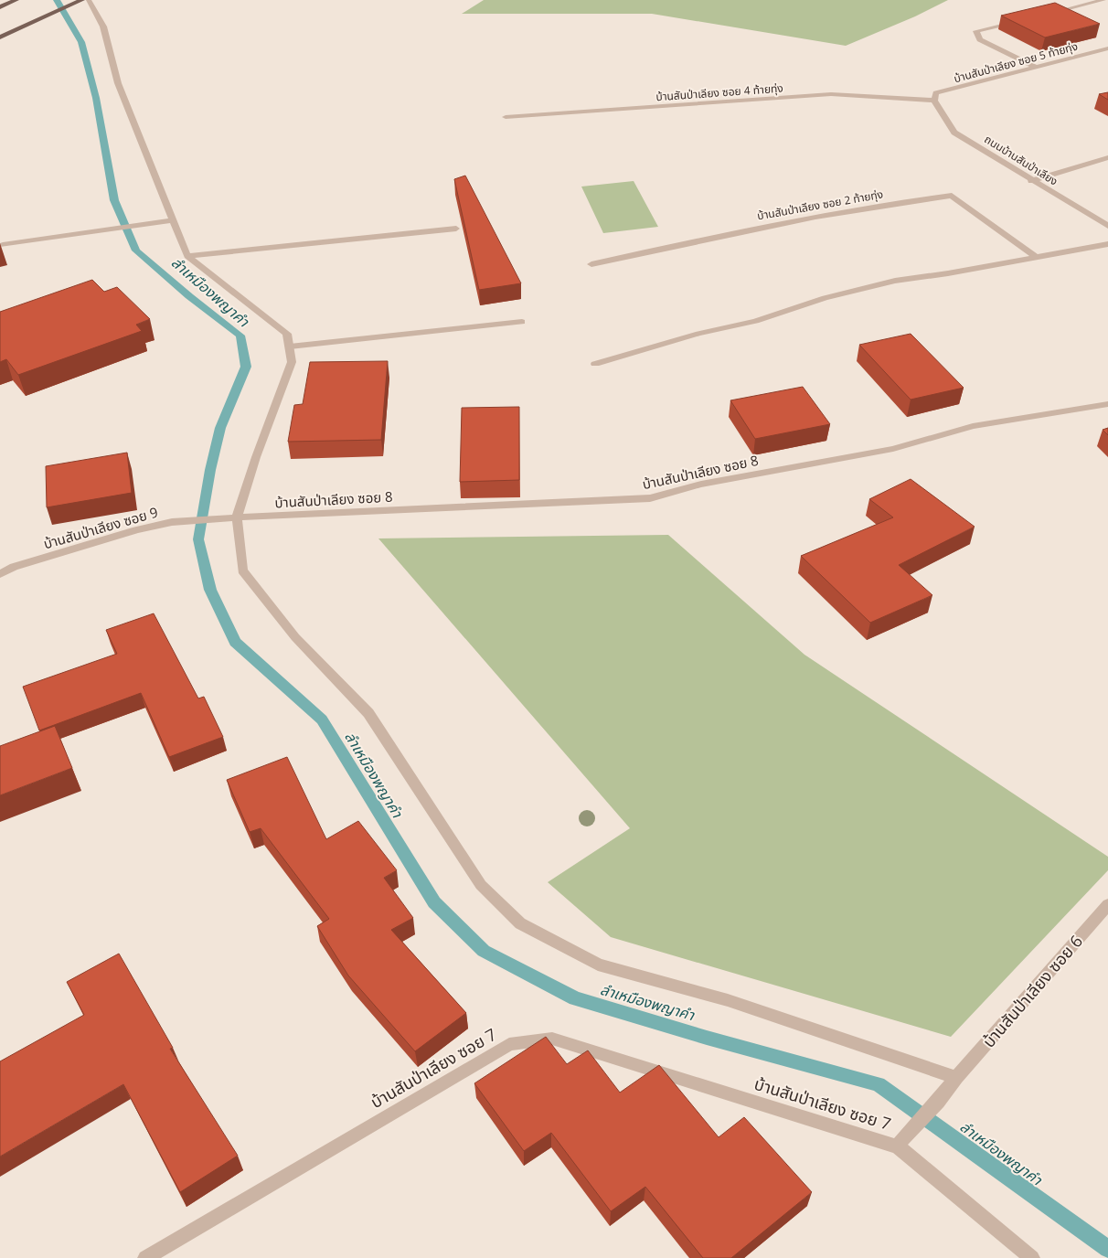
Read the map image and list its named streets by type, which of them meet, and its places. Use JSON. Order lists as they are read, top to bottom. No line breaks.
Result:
{"streets":{"street":["บ้านสันป่าเลียง ซอย 5 ท้ายทุ่ง","บ้านสันป่าเลียง ซอย 4 ท้ายทุ่ง","ถนนบ้านสันป่าเลียง","บ้านสันป่าเลียง ซอย 2 ท้ายทุ่ง","บ้านสันป่าเลียง ซอย 8","บ้านสันป่าเลียง ซอย 9","บ้านสันป่าเลียง ซอย 6","บ้านสันป่าเลียง ซอย 7"]},"crossings":[["บ้านสันป่าเลียง ซอย 5 ท้ายทุ่ง","บ้านสันป่าเลียง ซอย 4 ท้ายทุ่ง"],["บ้านสันป่าเลียง ซอย 5 ท้ายทุ่ง","ถนนบ้านสันป่าเลียง"],["บ้านสันป่าเลียง ซอย 4 ท้ายทุ่ง","ถนนบ้านสันป่าเลียง"],["บ้านสันป่าเลียง ซอย 8","บ้านสันป่าเลียง ซอย 9"],["บ้านสันป่าเลียง ซอย 6","บ้านสันป่าเลียง ซอย 7"]],"water":["ลำเหมืองพญาคำ"]}
